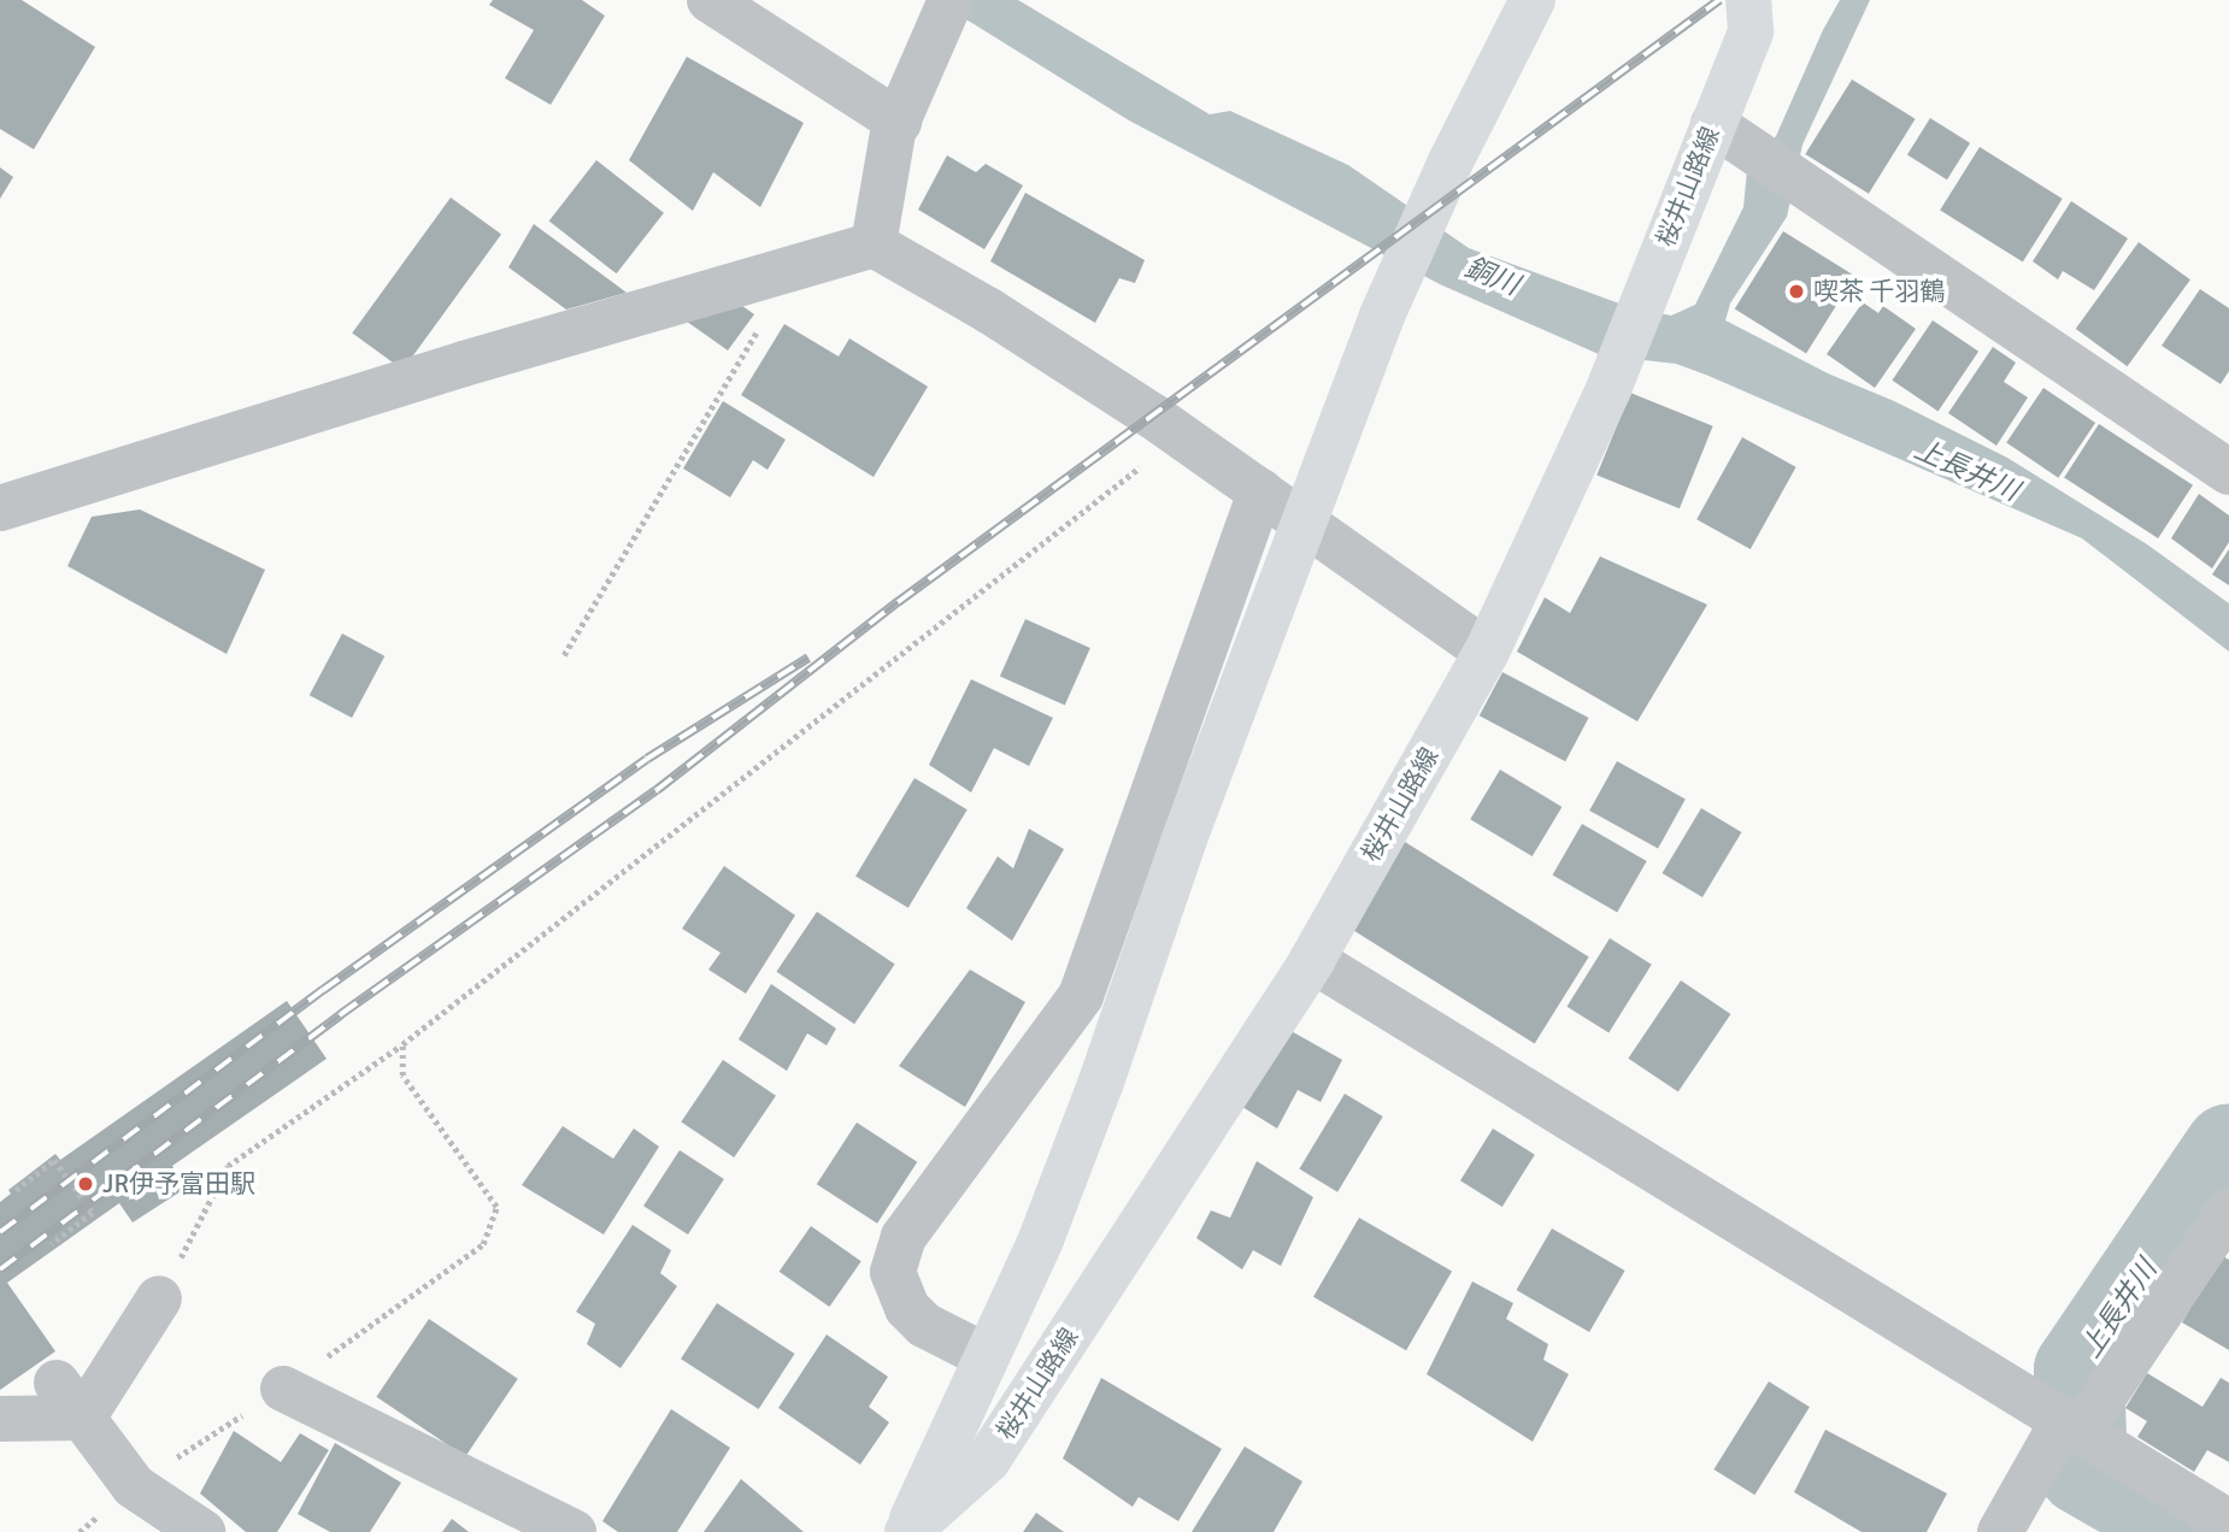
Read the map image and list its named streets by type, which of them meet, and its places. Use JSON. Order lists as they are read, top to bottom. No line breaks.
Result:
{"streets":{"main road":["桜井山路線"]},"water":["銅川","上長井川"],"places":["喫茶 千羽鶴","JR伊予富田駅"]}
